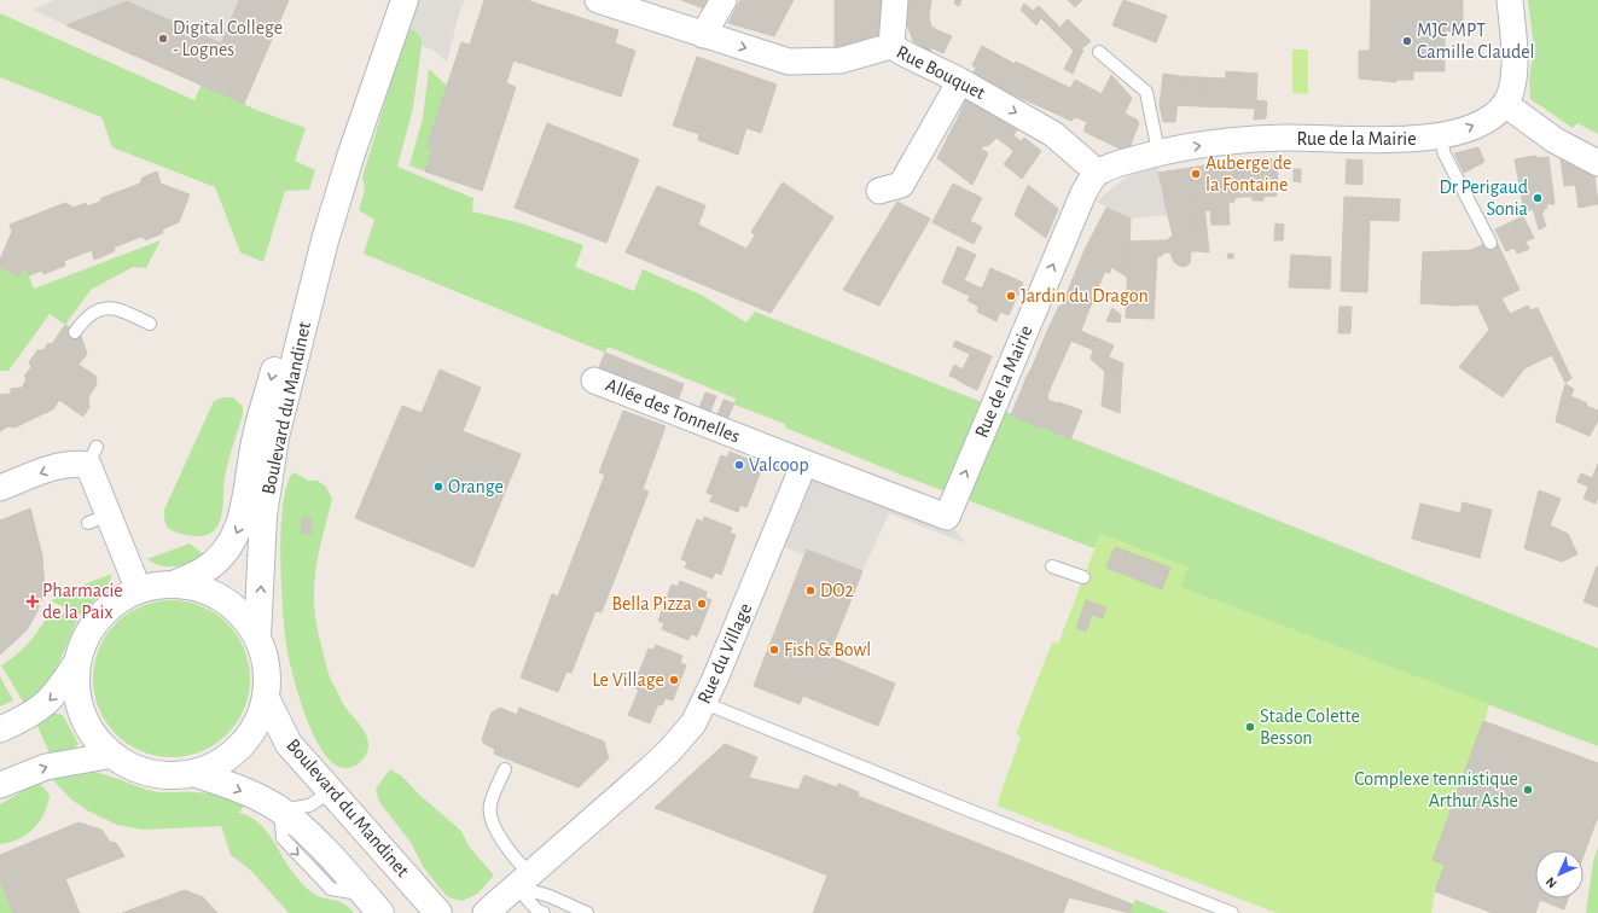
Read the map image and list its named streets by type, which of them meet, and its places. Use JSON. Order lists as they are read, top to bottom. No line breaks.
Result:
{"streets":{"street":["Rue Bouquet","Rue de la Mairie","Boulevard du Mandinet","Allée des Tonnelles","Rue du Village"]},"crossings":[["Rue Bouquet","Rue de la Mairie"],["Rue de la Mairie","Allée des Tonnelles"],["Rue de la Mairie","Rue du Village"],["Allée des Tonnelles","Rue du Village"]],"one_way":["Rue Bouquet","Rue de la Mairie"],"places":{"other":["Digital College - Lognes","MJC MPT Camille Claudel","Auberge de la Fontaine","Dr Perigaud Sonia","Jardin du Dragon","Valcoop","Orange","DO2","Bella Pizza","Fish & Bowl","Le Village","Stade Colette Besson","Complexe tennistique Arthur Ashe"],"health":["Pharmacie de la Paix"]},"north":"bottom left"}
